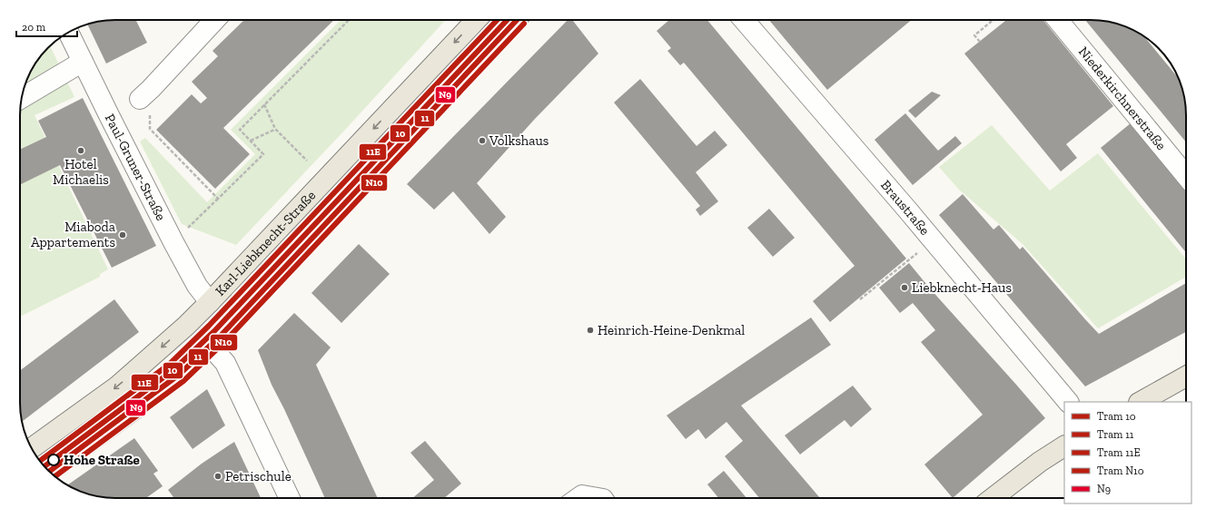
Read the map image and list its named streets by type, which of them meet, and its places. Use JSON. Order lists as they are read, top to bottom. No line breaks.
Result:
{"streets":{"main road":["Karl-Liebknecht-Straße"],"street":["Niederkirchnerstraße","Paul-Gruner-Straße","Braustraße"]},"crossings":[["Paul-Gruner-Straße","Karl-Liebknecht-Straße"]],"places":["Volkshaus","Hotel Michaelis","Miaboda Appartements","Liebknecht-Haus","Heinrich-Heine-Denkmal","Hohe Straße","Petrischule"],"lines":["tram line 10","tram line 11","tram line 11E","transit line N9","tram line N10"],"legend":["Tram 10","Tram 11","Tram 11E","Tram N10","N9"],"scale_bar":"20 m"}
